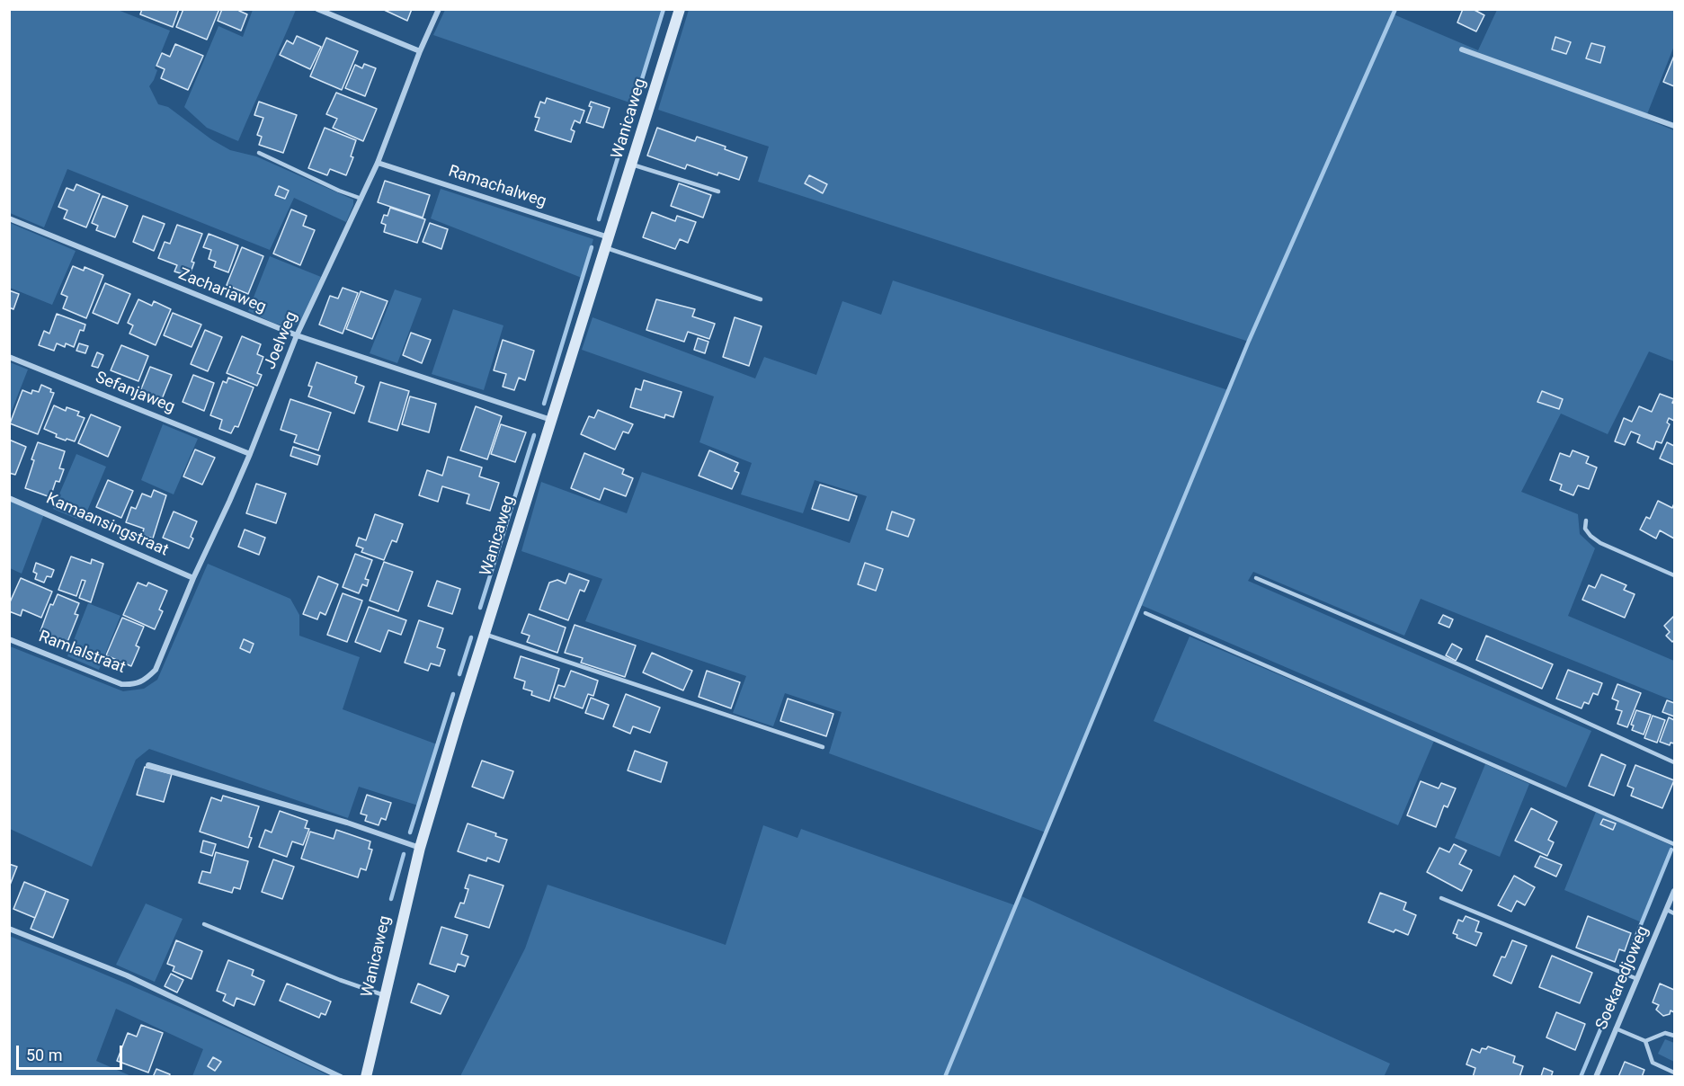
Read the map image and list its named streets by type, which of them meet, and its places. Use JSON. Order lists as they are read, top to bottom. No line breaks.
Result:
{"streets":{"street":["Wanicaweg","Ramachalweg","Zachariaweg","Joelweg","Sefanjaweg","Kamaansingstraat","Ramlalstraat","Soekaredjoweg"]},"crossings":[["Wanicaweg","Ramachalweg"],["Wanicaweg","Zachariaweg"],["Ramachalweg","Joelweg"],["Zachariaweg","Joelweg"],["Joelweg","Sefanjaweg"],["Joelweg","Kamaansingstraat"],["Joelweg","Ramlalstraat"]],"scale_bar":"50 m"}
